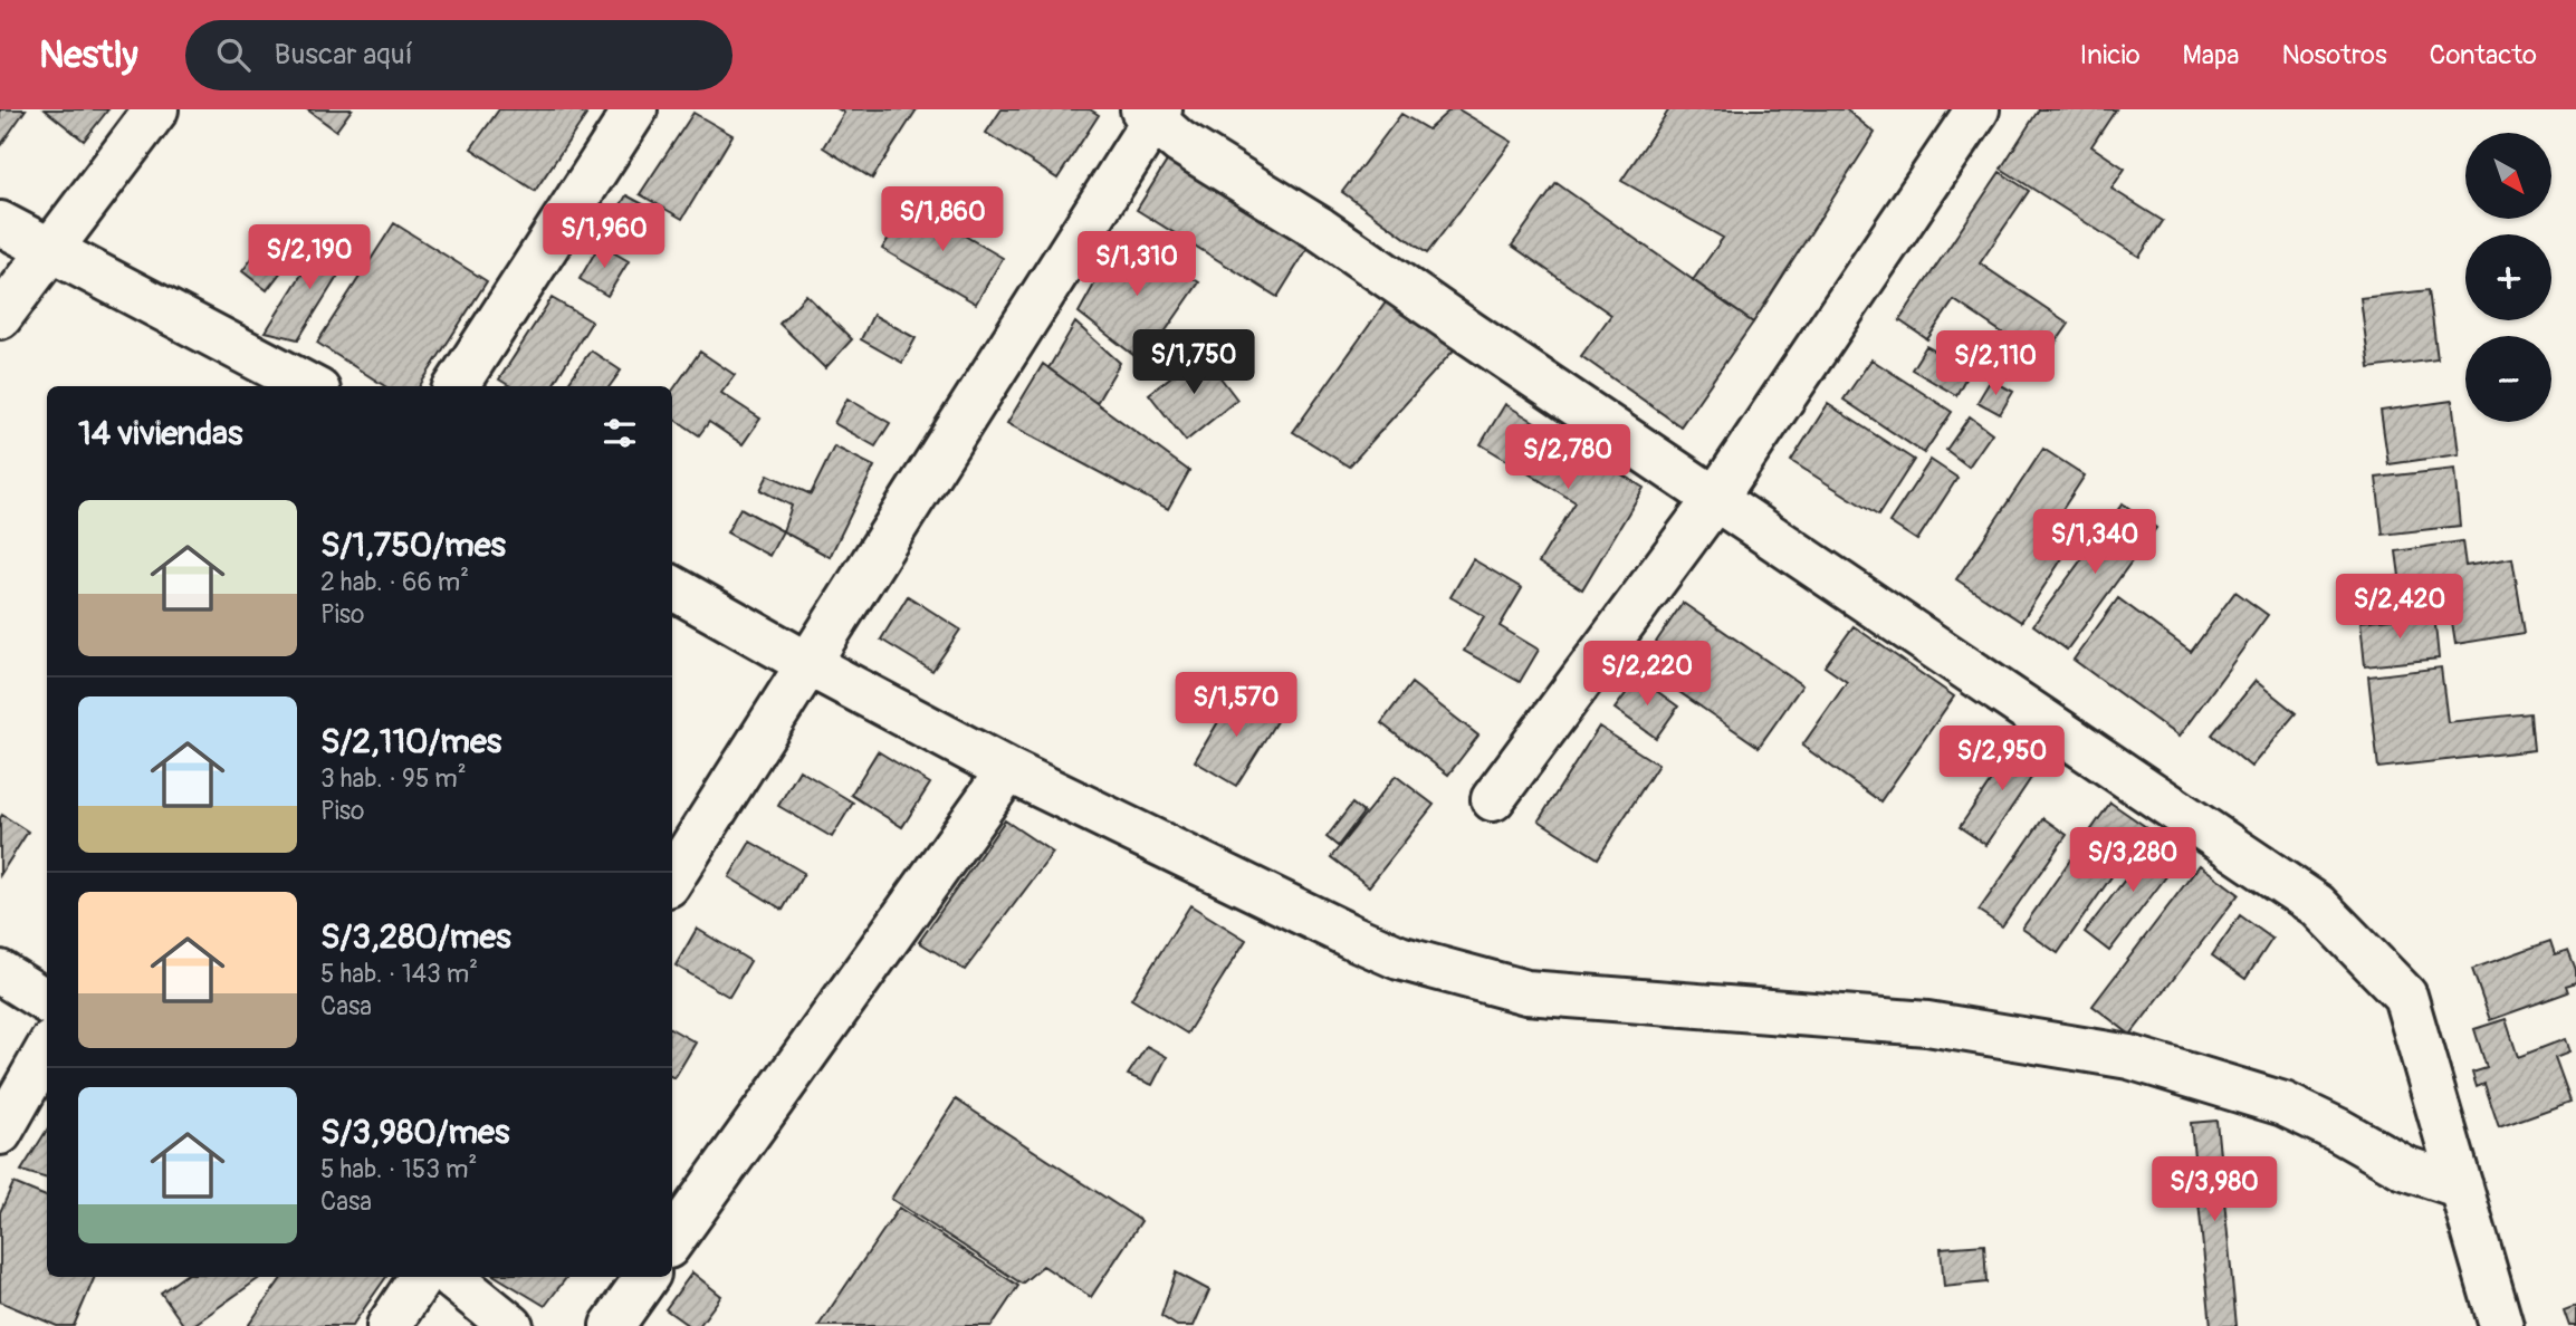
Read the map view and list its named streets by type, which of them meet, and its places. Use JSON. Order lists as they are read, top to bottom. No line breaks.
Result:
{"north":"bottom right","page":{"header":"Nestly","search":"Buscar aquí","nav":["Inicio","Mapa","Nosotros","Contacto"],"map_buttons":["+","−"],"price":["S/1,860","S/1,960","S/2,190","S/1,310","S/1,750","S/2,110","S/2,780","S/1,340","S/2,420","S/2,220","S/1,570","S/2,950","S/3,280","S/3,980"],"heading":"14 viviendas","list":[{"name":"S/1,750/mes","note":"2 hab. · 66 m² · Piso"},{"name":"S/2,110/mes","note":"3 hab. · 95 m² · Piso"},{"name":"S/3,280/mes","note":"5 hab. · 143 m² · Casa"},{"name":"S/3,980/mes","note":"5 hab. · 153 m² · Casa"}]}}
